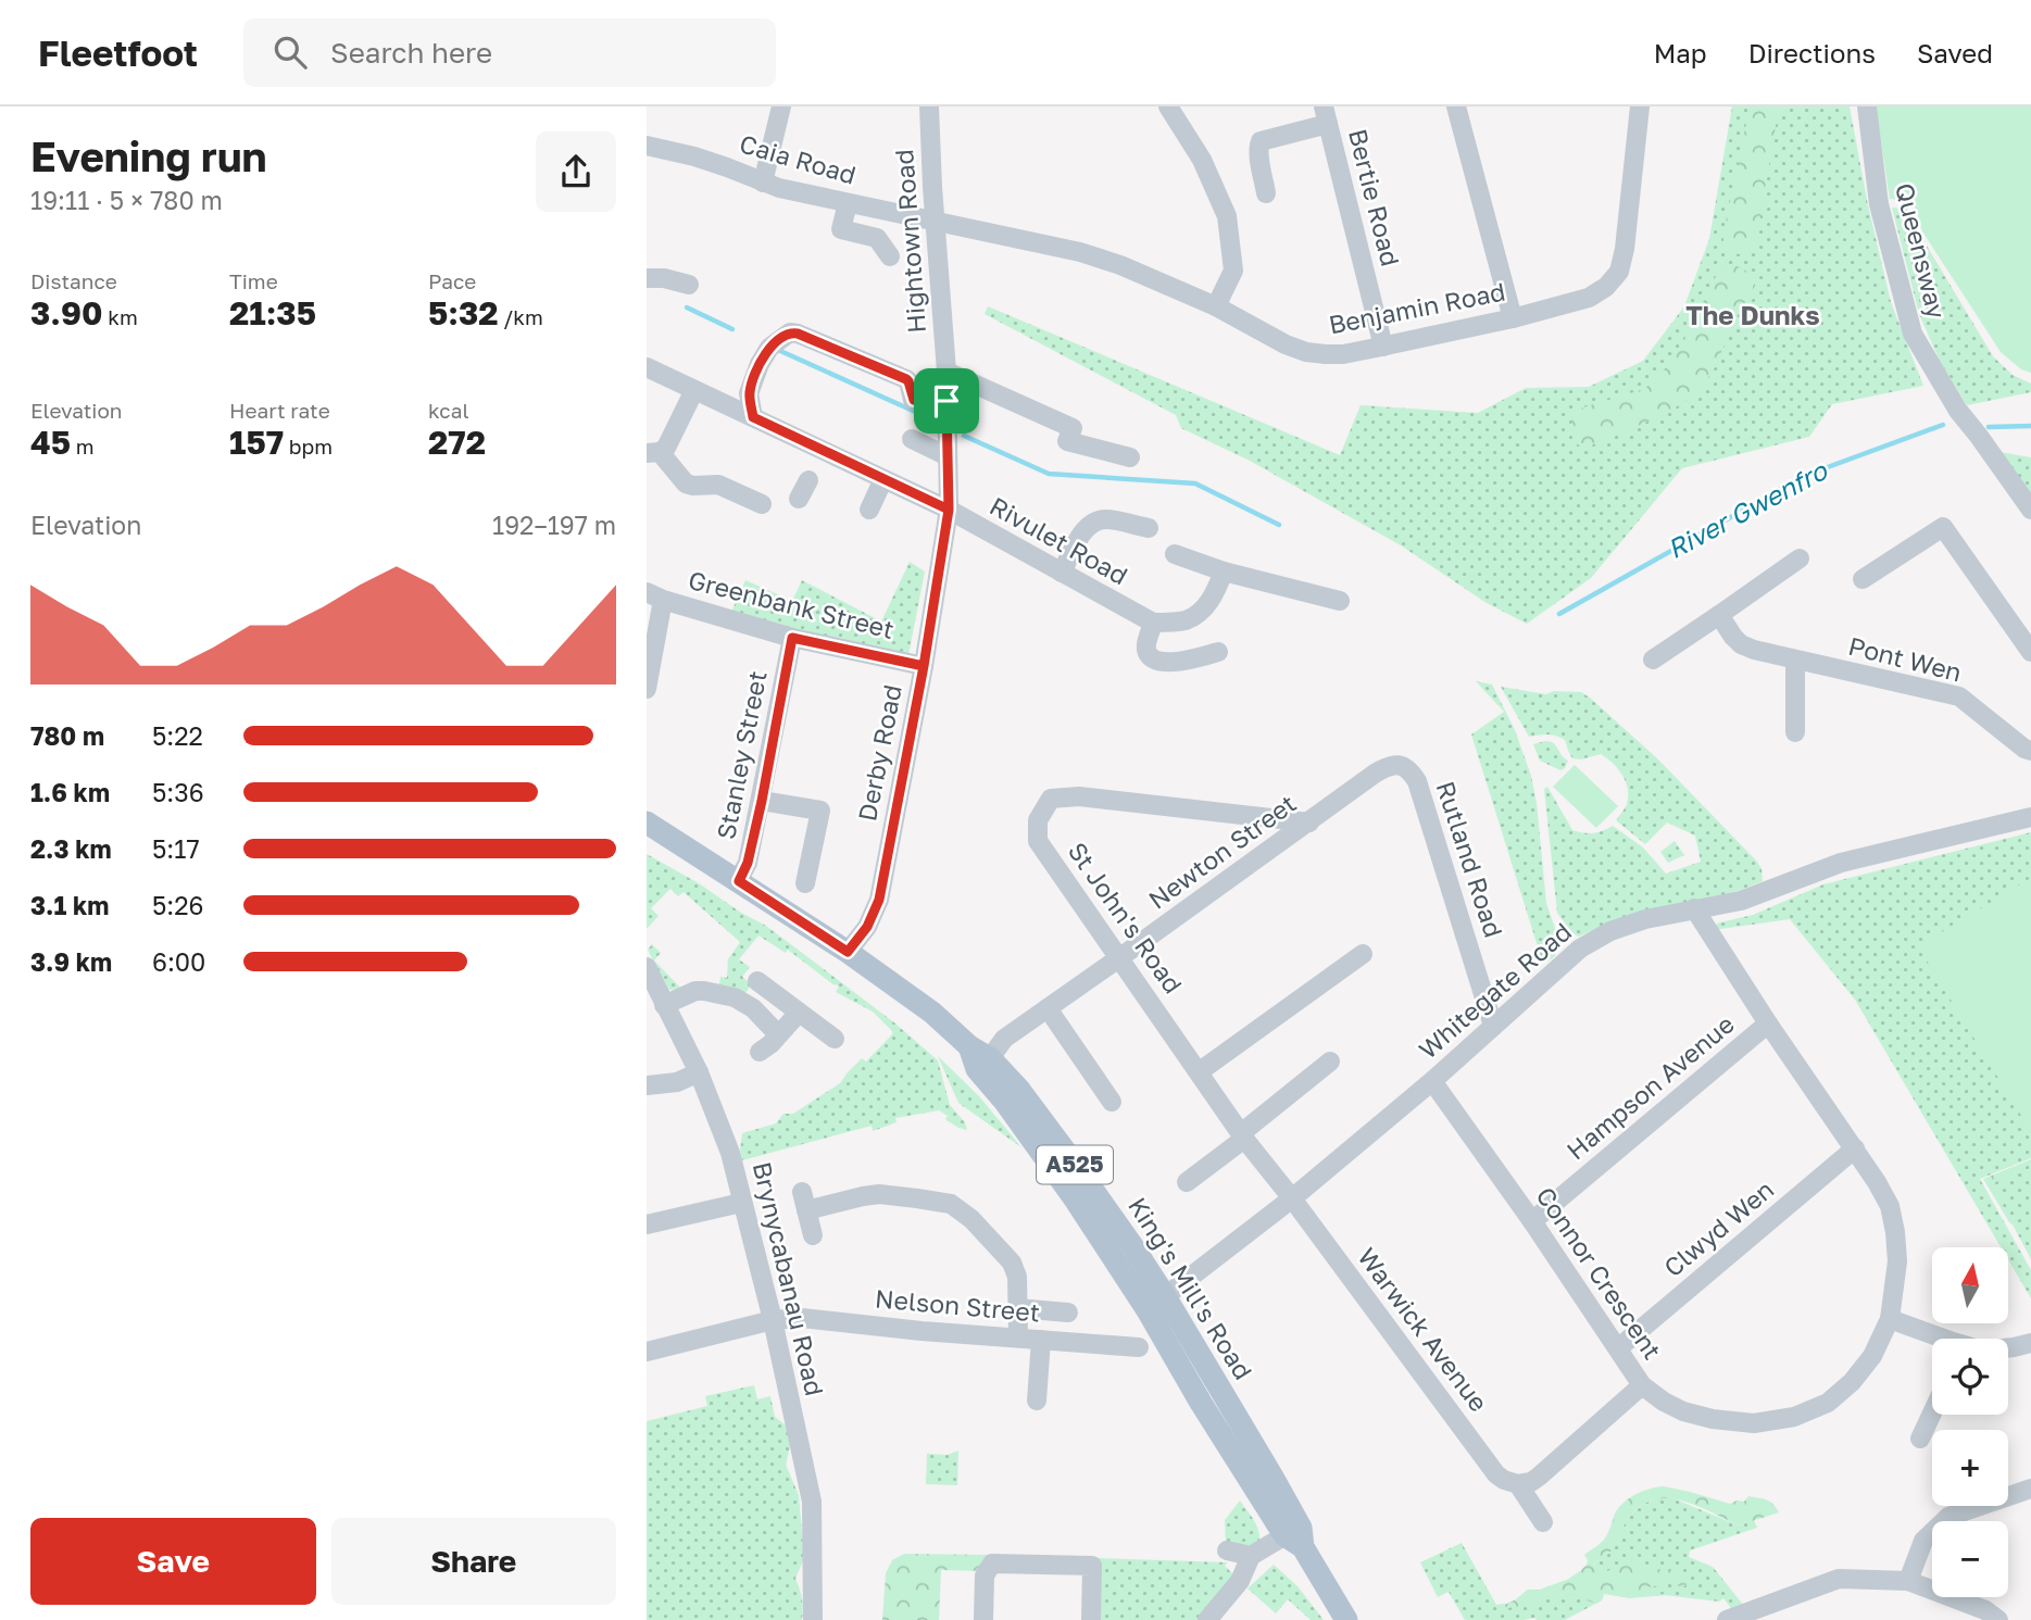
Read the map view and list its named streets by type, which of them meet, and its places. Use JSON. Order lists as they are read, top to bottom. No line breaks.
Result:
{"streets":{"main road":["A525","King's Mill's Road"],"street":["Caia Road","Bertie Road","Hightown Road","Queensway","Benjamin Road","Rivulet Road","Greenbank Street","Pont Wen","Derby Road","Stanley Street","Newton Street","Rutland Road","St John's Road","Whitegate Road","Hampson Avenue","Clwyd Wen","Connor Crescent","Brynycabanau Road","Nelson Street","Warwick Avenue"]},"crossings":[["Caia Road","Hightown Road"],["Caia Road","Benjamin Road"],["Bertie Road","Benjamin Road"],["Hightown Road","Benjamin Road"],["Hightown Road","Rivulet Road"],["Hightown Road","Derby Road"],["Rivulet Road","Derby Road"],["Greenbank Street","Derby Road"],["Greenbank Street","Stanley Street"],["Derby Road","King's Mill's Road"],["Stanley Street","King's Mill's Road"],["Newton Street","Rutland Road"],["Newton Street","St John's Road"],["Newton Street","King's Mill's Road"],["Rutland Road","Whitegate Road"],["St John's Road","Whitegate Road"],["St John's Road","Warwick Avenue"],["Whitegate Road","Connor Crescent"],["Whitegate Road","King's Mill's Road"],["Whitegate Road","Warwick Avenue"],["Hampson Avenue","Connor Crescent"],["Clwyd Wen","Connor Crescent"],["Brynycabanau Road","Nelson Street"]],"districts":["The Dunks"],"water":["River Gwenfro"],"north":"top","page":{"header":"Fleetfoot","search":"Search here","nav":["Map","Directions","Saved"],"heading":["Evening run","19:11 · 5 × 780 m"],"stats":[["Distance","3.90 km"],["Time","21:35"],["Pace","5:32 /km"],["Elevation","45 m"],["Heart rate","157 bpm"],["kcal","272"]],"chart":["Elevation","192–197 m"],"list":[{"name":"780 m","note":"5:22"},{"name":"1.6 km","note":"5:36"},{"name":"2.3 km","note":"5:17"},{"name":"3.1 km","note":"5:26"},{"name":"3.9 km","note":"6:00"}],"map_buttons":["+","−"],"buttons":["Save","Share"]}}
